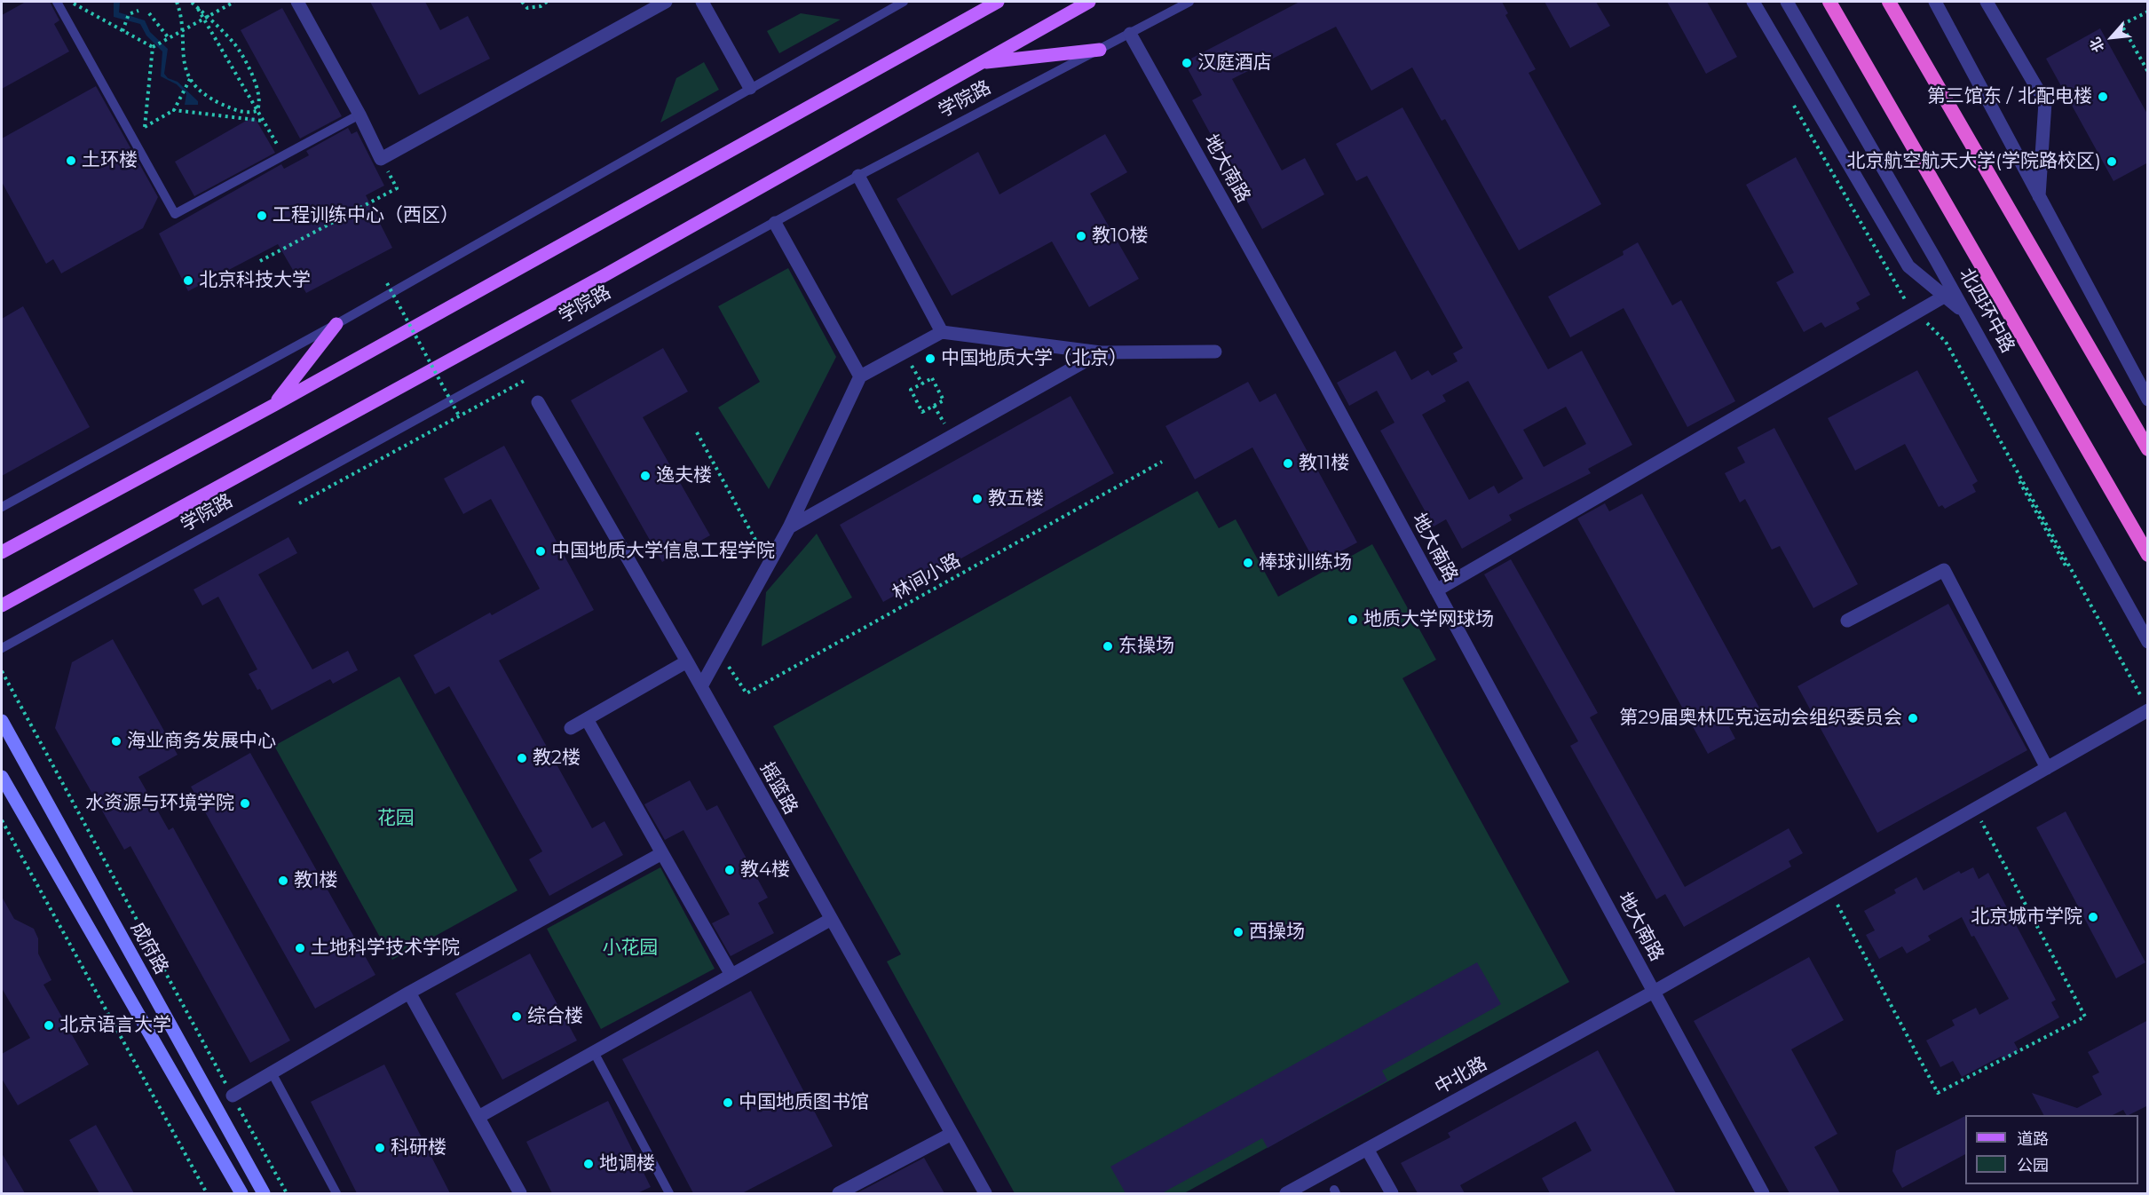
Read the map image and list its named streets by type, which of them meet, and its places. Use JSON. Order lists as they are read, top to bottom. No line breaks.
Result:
{"streets":{"highway":["北四环中路"],"main road":["学院路","成府路"],"street":["地大南路","摇篮路","中北路"],"path":["林间小路"]},"crossings":[["学院路","地大南路"],["地大南路","中北路"]],"parks":["花园","小花园"],"places":["汉庭酒店","第三馆东 / 北配电楼","土环楼","北京航空航天大学(学院路校区)","工程训练中心（西区）","教10楼","北京科技大学","中国地质大学（北京）","教11楼","逸夫楼","教五楼","中国地质大学信息工程学院","棒球训练场","地质大学网球场","东操场","第29届奥林匹克运动会组织委员会","海业商务发展中心","教2楼","水资源与环境学院","教4楼","教1楼","北京城市学院","西操场","土地科学技术学院","综合楼","北京语言大学","中国地质图书馆","科研楼","地调楼"],"legend":["道路","公园"],"north":"bottom left"}
